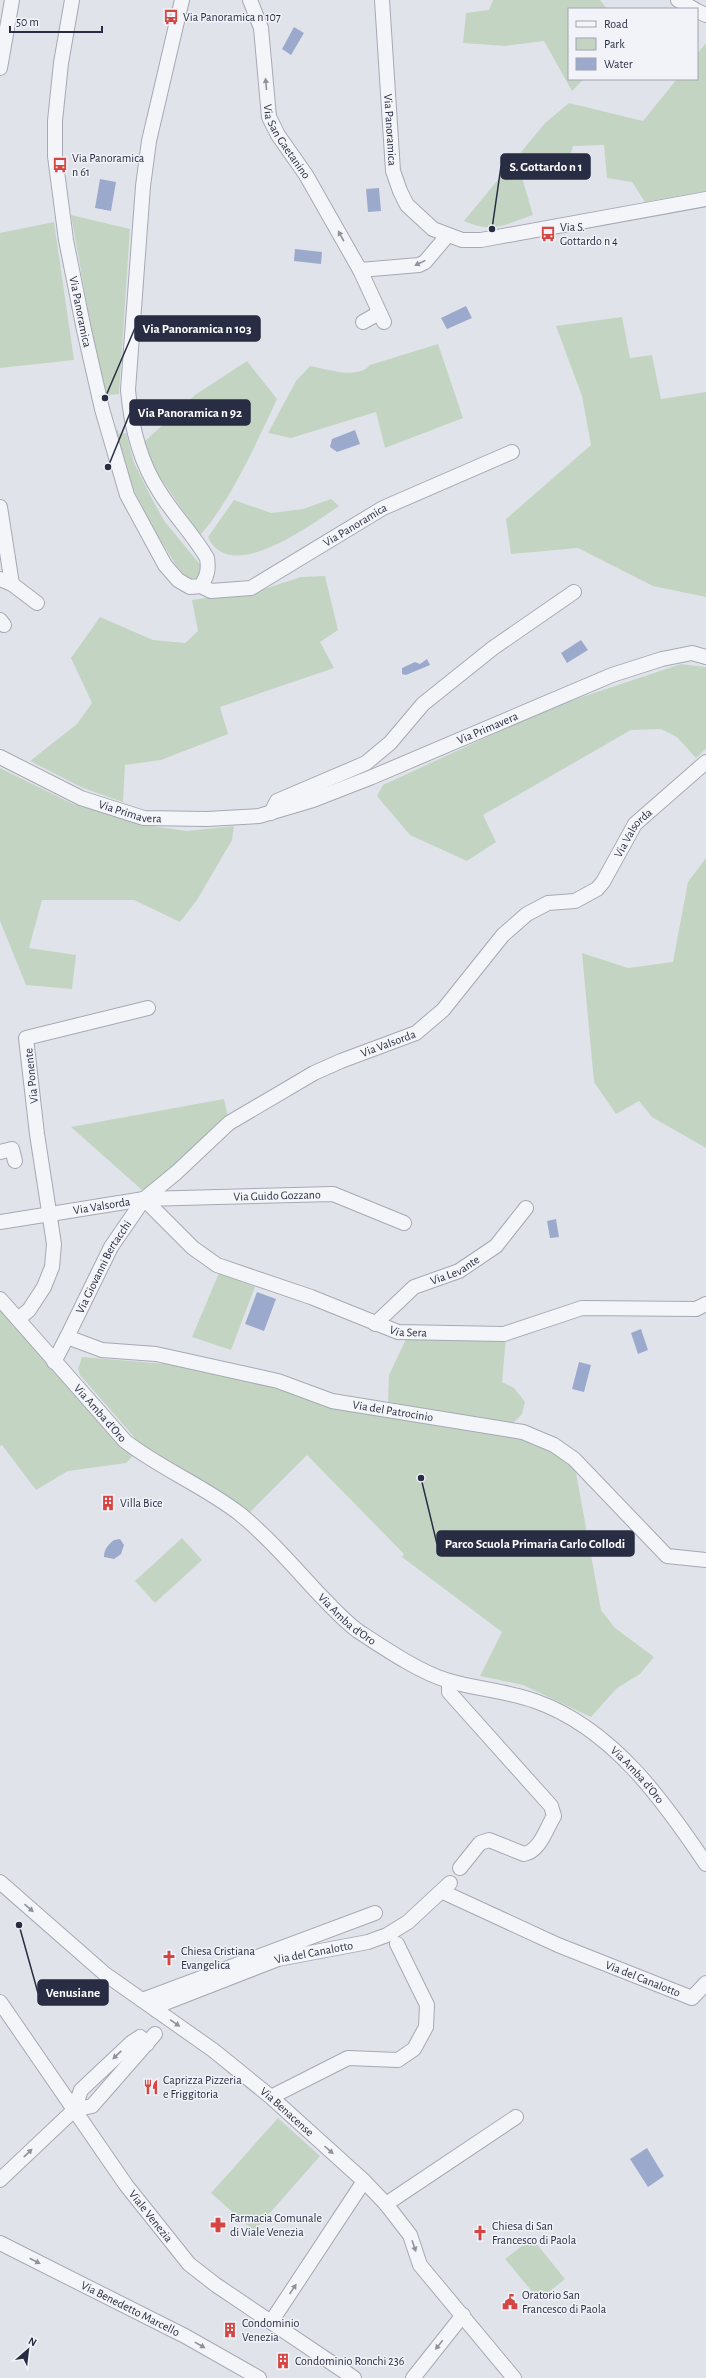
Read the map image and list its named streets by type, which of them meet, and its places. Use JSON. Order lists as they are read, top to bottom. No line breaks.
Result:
{"streets":{"street":["Via Panoramica","Via San Gaetanino","Via Primavera","Via Valsorda","Via Ponente","Via Guido Gozzano","Via Giovanni Bertacchi","Via Levante","Via Sera","Via del Patrocinio","Via Amba d'Oro","Via del Canalotto","Via Benacense","Viale Venezia","Via Benedetto Marcello"]},"crossings":[["Via Valsorda","Via Ponente"],["Via Valsorda","Via Guido Gozzano"],["Via Valsorda","Via Giovanni Bertacchi"],["Via Valsorda","Via Sera"],["Via Guido Gozzano","Via Giovanni Bertacchi"],["Via Guido Gozzano","Via Sera"],["Via Giovanni Bertacchi","Via Sera"],["Via Giovanni Bertacchi","Via del Patrocinio"],["Via Levante","Via Sera"],["Via del Canalotto","Via Benacense"]],"one_way":["Via San Gaetanino","Via Benacense","Via Benedetto Marcello"],"places":{"bus stop":["Via Panoramica n 107","Via Panoramica n 61","Via S. Gottardo n 4"],"other":["S. Gottardo n 1","Via Panoramica n 103","Via Panoramica n 92","Parco Scuola Primaria Carlo Collodi","Venusiane"],"building":["Villa Bice","Condominio Venezia","Condominio Ronchi 236"],"church":["Chiesa Cristiana Evangelica","Chiesa di San Francesco di Paola"],"restaurant":["Caprizza Pizzeria e Friggitoria"],"pharmacy":["Farmacia Comunale di Viale Venezia"],"public building":["Oratorio San Francesco di Paola"]},"legend":["Road","Park","Water"],"scale_bar":"50 m","north":"top right"}
